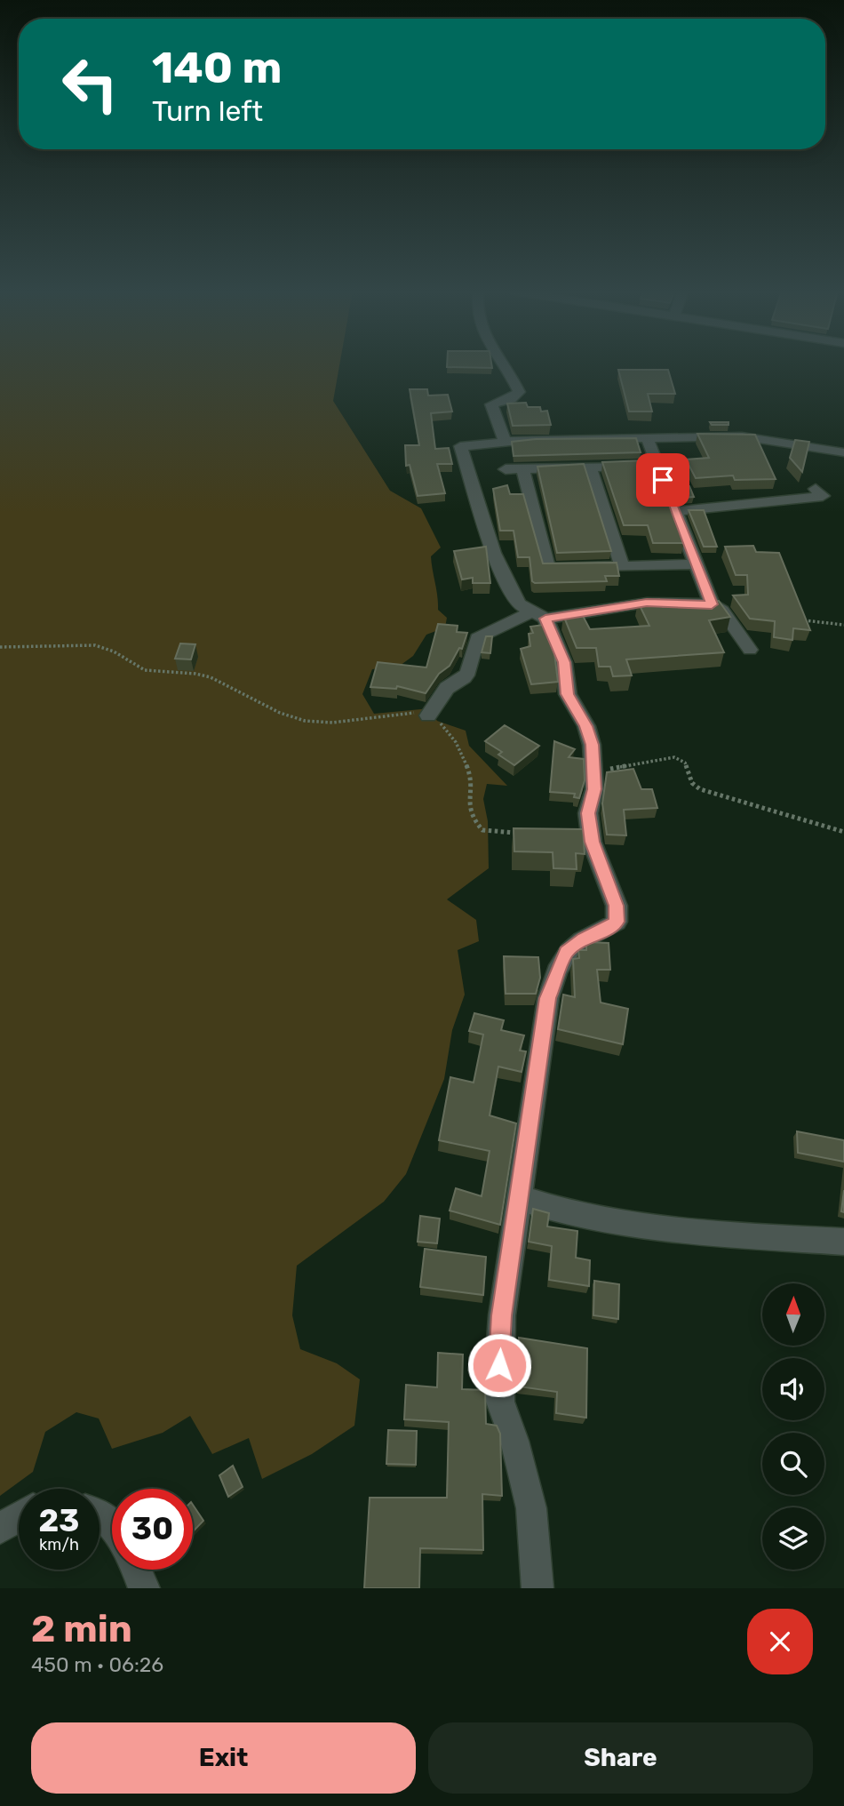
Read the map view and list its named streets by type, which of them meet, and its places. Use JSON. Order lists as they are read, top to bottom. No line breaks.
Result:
{"north":"top","page":{"turn":["140 m","Turn left"],"speed":"23 km/h","limit":"30","heading":["2 min","450 m · 06:26"],"buttons":["Exit","Share"]}}
